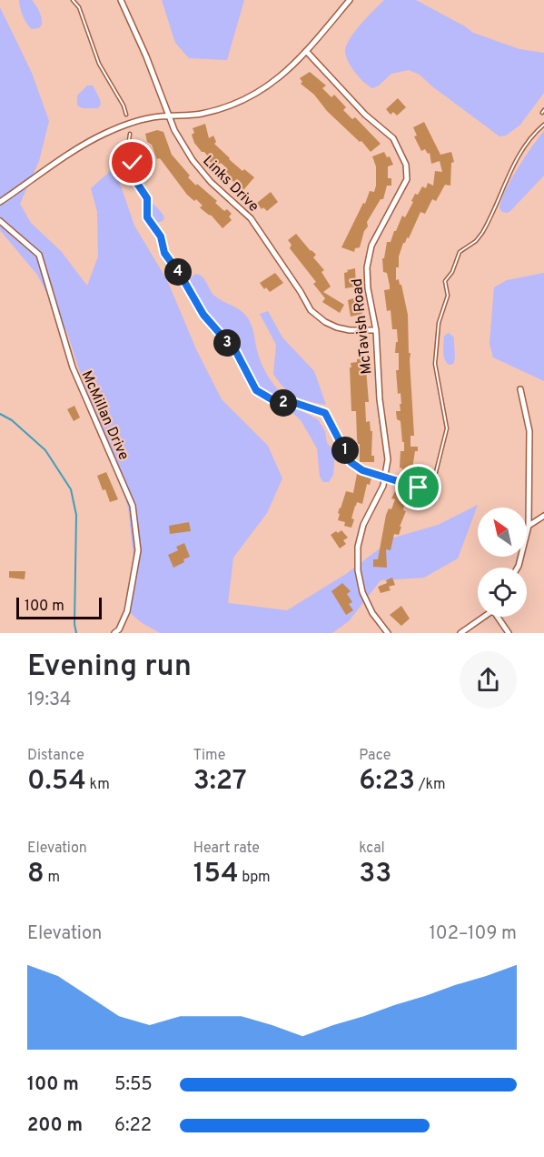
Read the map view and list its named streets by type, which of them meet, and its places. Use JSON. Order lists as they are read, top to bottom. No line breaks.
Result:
{"streets":{"street":["Links Drive","McTavish Road","McMillan Drive"]},"crossings":[["Links Drive","McTavish Road"]],"scale_bar":"100 m","north":"top left","page":{"pins":["4","3","2","1"],"scale":"100 m","heading":["Evening run","19:34"],"stats":[["Distance","0.54 km"],["Time","3:27"],["Pace","6:23 /km"],["Elevation","8 m"],["Heart rate","154 bpm"],["kcal","33"]],"chart":["Elevation","102–109 m"],"list":[{"name":"100 m","note":"5:55"},{"name":"200 m","note":"6:22"}]}}
